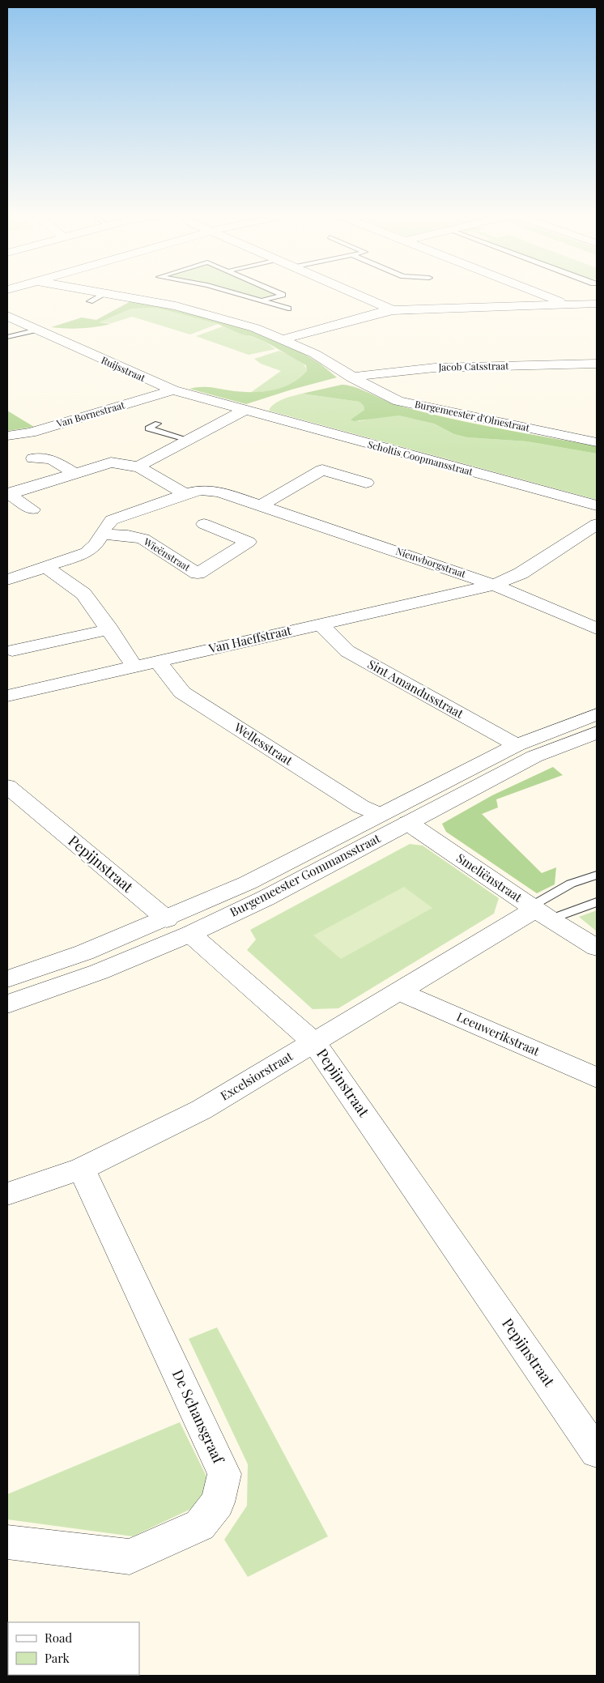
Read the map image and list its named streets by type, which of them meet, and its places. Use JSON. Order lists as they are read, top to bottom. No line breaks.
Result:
{"streets":{"street":["Jacob Catsstraat","Ruijsstraat","Van Bornestraat","Burgemeester d'Olnestraat","Scholtis Coopmansstraat","Wieënstraat","Nieuwborgstraat","Van Haeffstraat","Sint Amandusstraat","Wellesstraat","Pepijnstraat","Burgemeester Gommansstraat","Smeliënstraat","Leeuwerikstraat","Excelsiorstraat","De Schansgraaf"]},"crossings":[["Jacob Catsstraat","Burgemeester d'Olnestraat"],["Ruijsstraat","Van Bornestraat"],["Ruijsstraat","Scholtis Coopmansstraat"],["Nieuwborgstraat","Van Haeffstraat"],["Van Haeffstraat","Sint Amandusstraat"],["Van Haeffstraat","Wellesstraat"],["Sint Amandusstraat","Burgemeester Gommansstraat"],["Wellesstraat","Burgemeester Gommansstraat"],["Wellesstraat","Smeliënstraat"],["Pepijnstraat","Burgemeester Gommansstraat"],["Pepijnstraat","Excelsiorstraat"],["Burgemeester Gommansstraat","Smeliënstraat"],["Smeliënstraat","Excelsiorstraat"],["Leeuwerikstraat","Excelsiorstraat"],["Excelsiorstraat","De Schansgraaf"]],"legend":["Road","Park"]}
